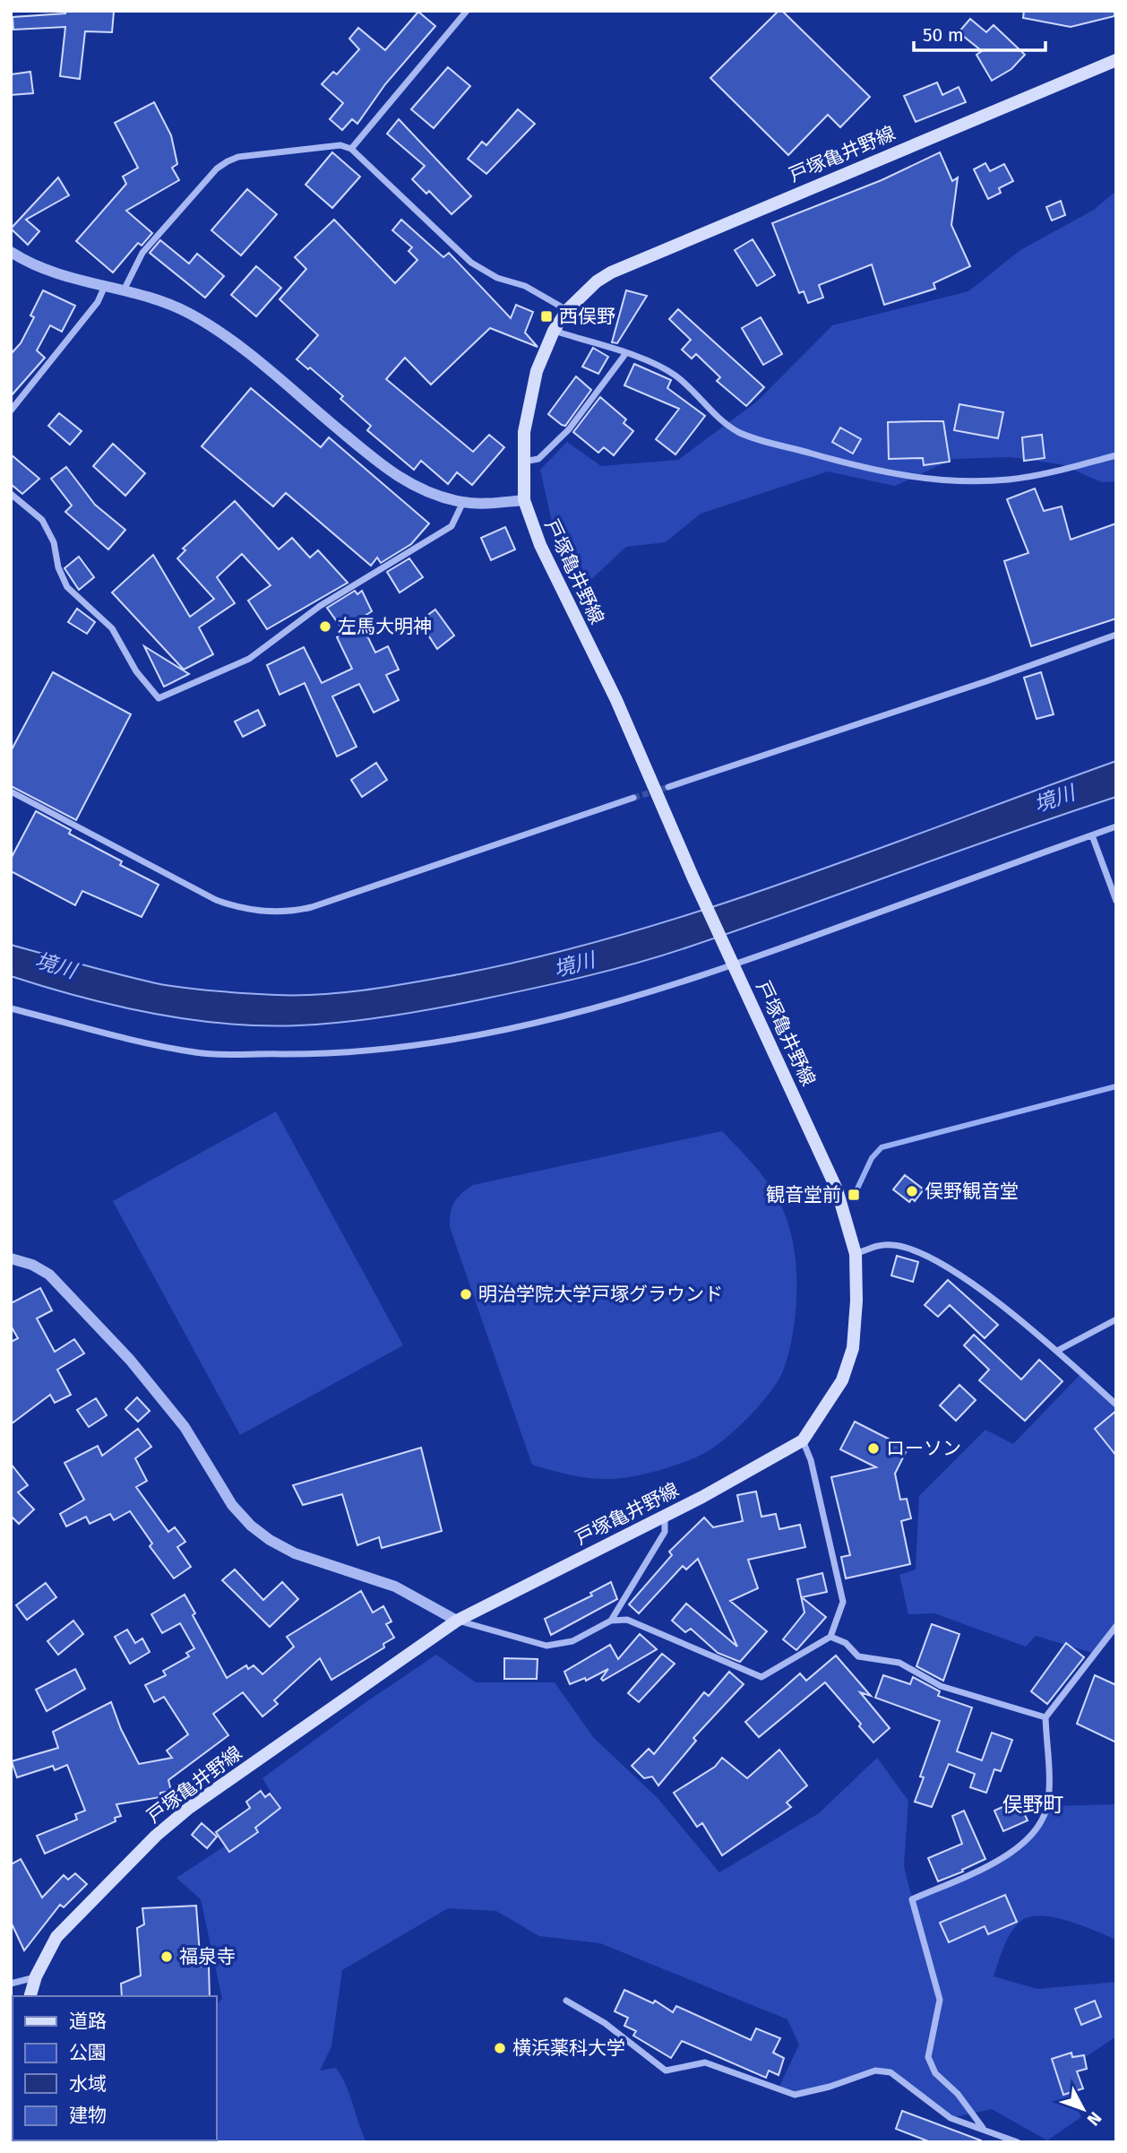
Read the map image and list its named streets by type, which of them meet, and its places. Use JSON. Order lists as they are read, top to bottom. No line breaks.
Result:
{"streets":{"main road":["戸塚亀井野線"]},"districts":["俣野町"],"water":["境川"],"places":{"transit":["西俣野","観音堂前"],"other":["左馬大明神","俣野観音堂","明治学院大学戸塚グラウンド","ローソン","福泉寺","横浜薬科大学"]},"legend":["道路","公園","水域","建物"],"scale_bar":"50 m","north":"bottom right"}
